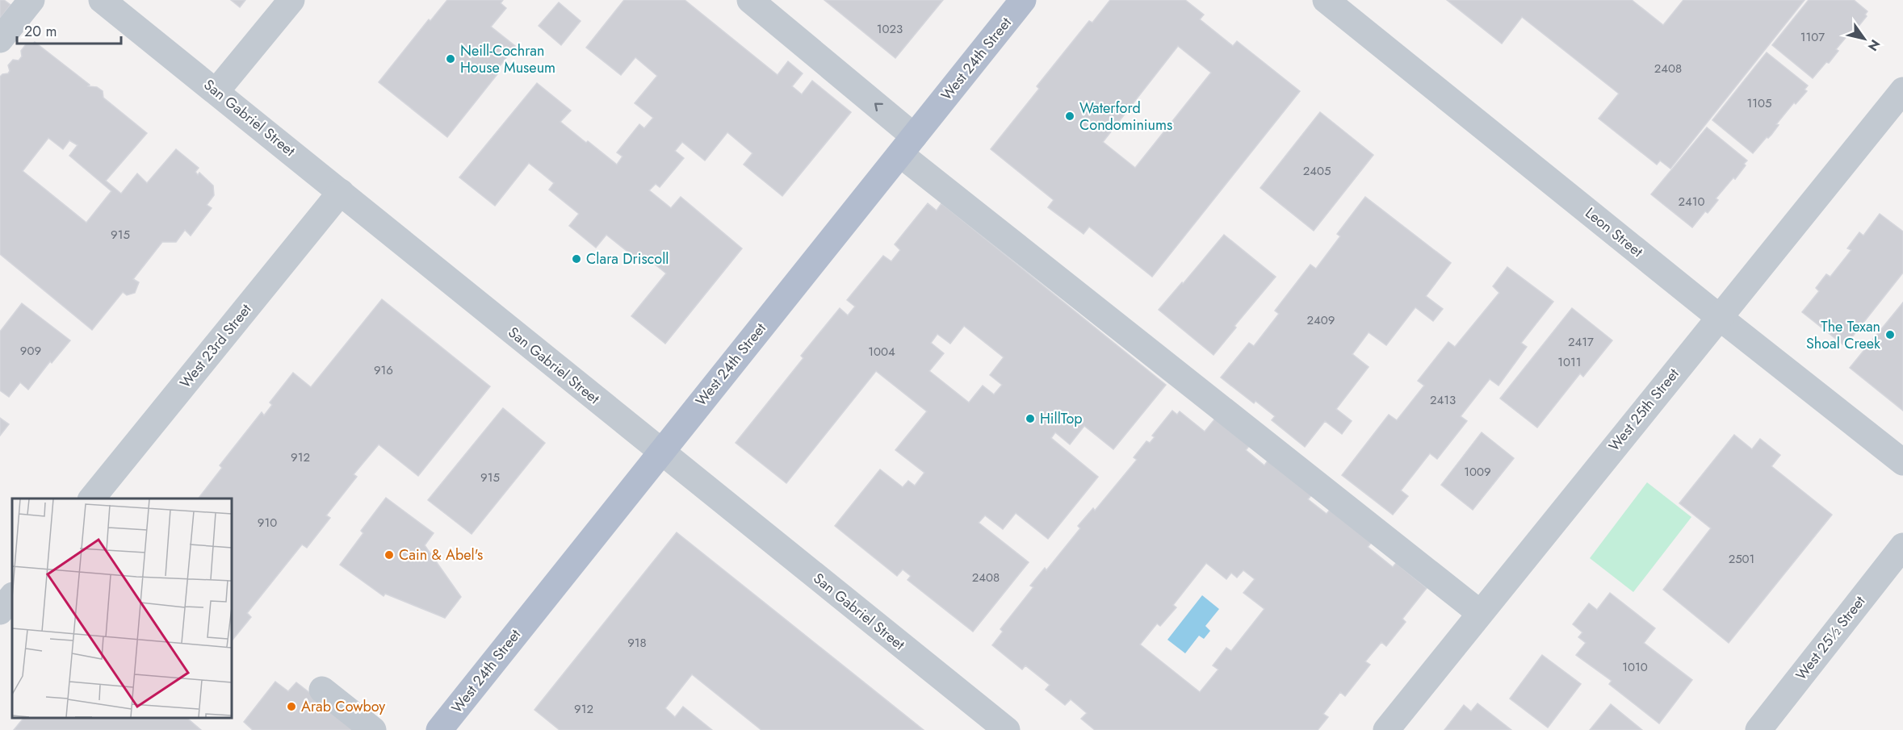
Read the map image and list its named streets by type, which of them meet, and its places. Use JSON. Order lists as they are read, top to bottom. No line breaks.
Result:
{"streets":{"main road":["West 24th Street"],"street":["San Gabriel Street","Leon Street","West 23rd Street","West 25th Street","West 25½ Street"]},"crossings":[["West 24th Street","San Gabriel Street"],["San Gabriel Street","West 23rd Street"],["Leon Street","West 25th Street"]],"places":["Neill-Cochran House Museum","Waterford Condominiums","Clara Driscoll","The Texan Shoal Creek","HillTop","Cain & Abel's","Arab Cowboy"],"house_numbers":["1023","1107","2408","1105","2405","2410","915","2409","2417","909","1004","1011","916","2413","912","1009","915","910","2501","2408","918","1010","912"],"scale_bar":"20 m","north":"bottom right"}
